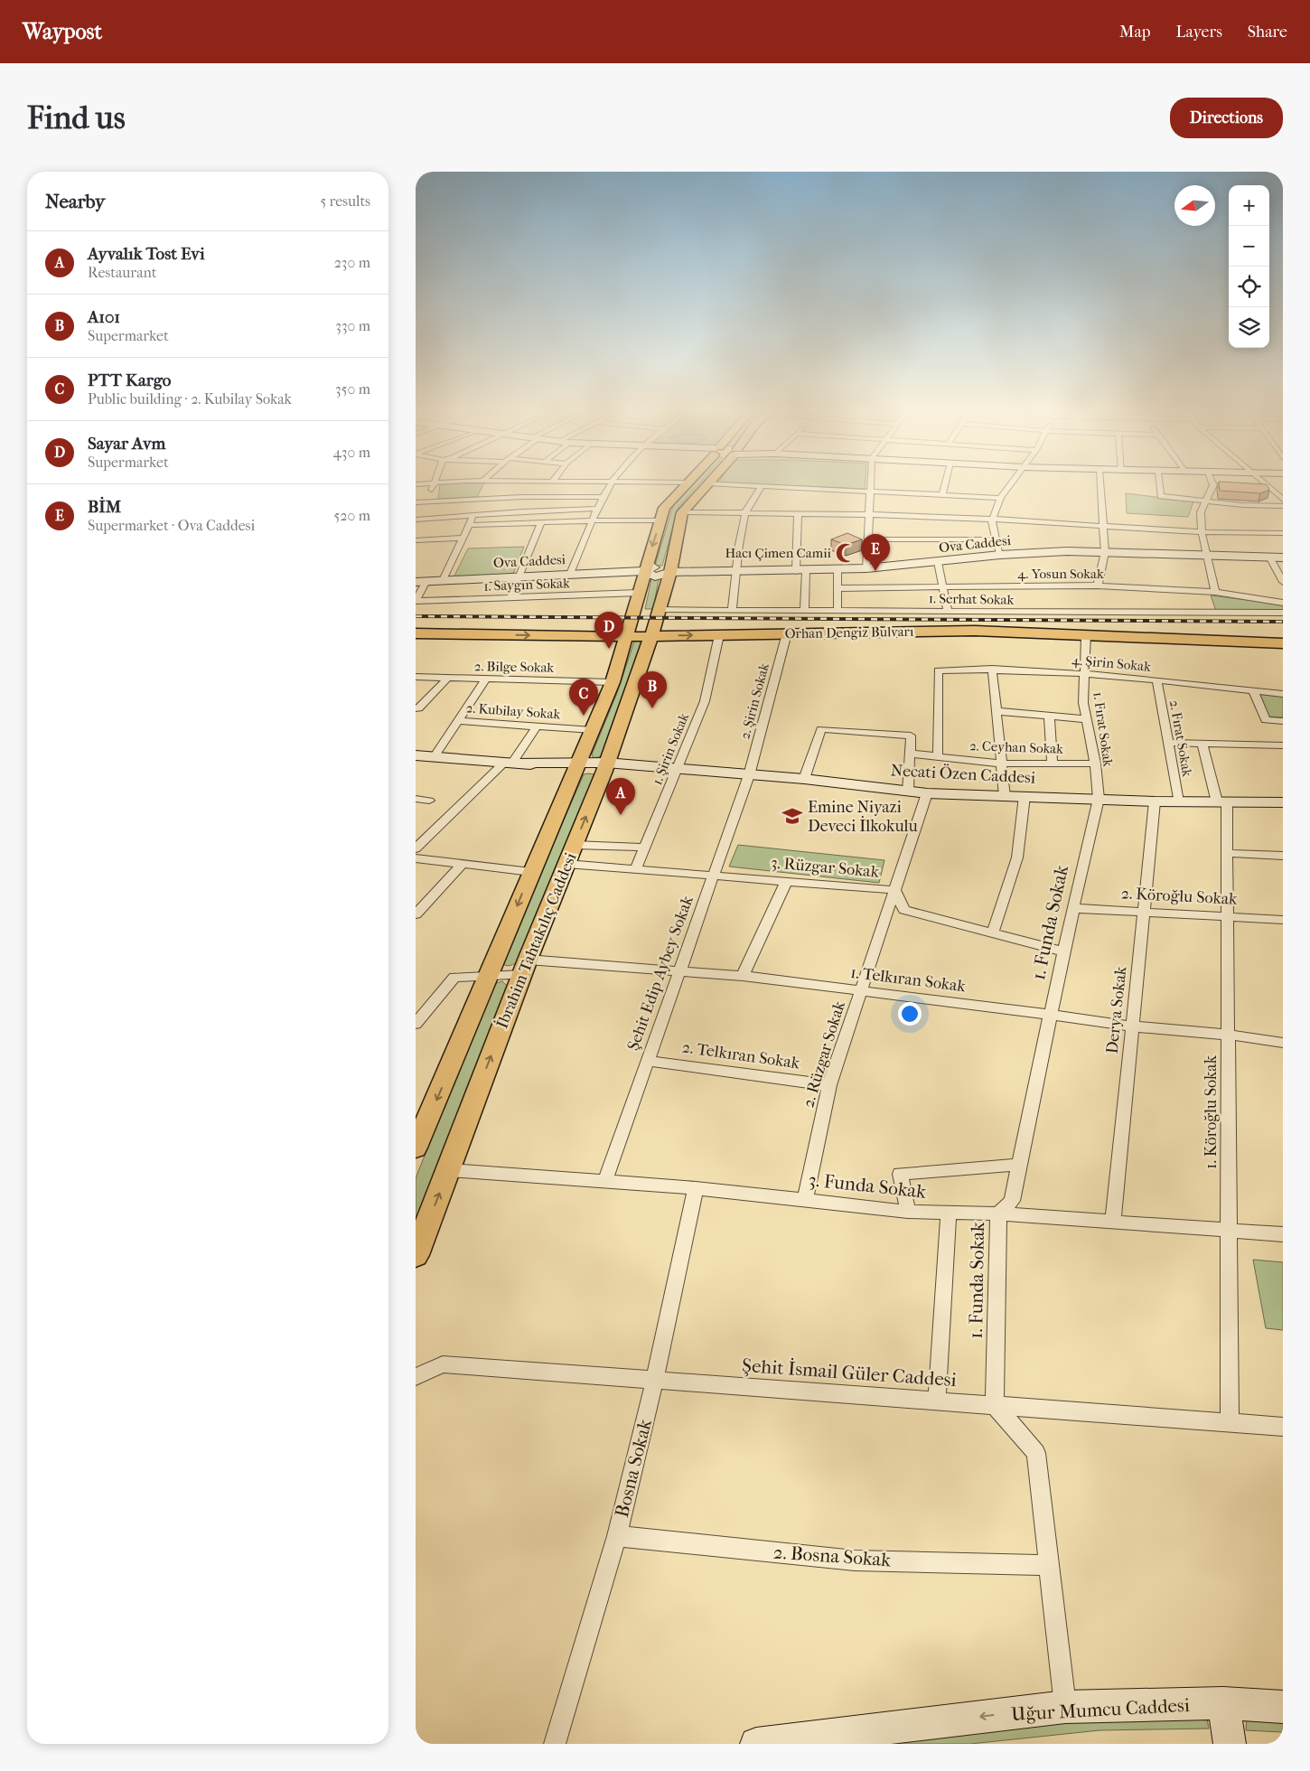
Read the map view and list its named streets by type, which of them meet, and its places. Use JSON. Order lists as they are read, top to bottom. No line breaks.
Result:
{"streets":{"main road":["Orhan Dengiz Bulvarı","İbrahim Tahtakılıç Caddesi"],"street":["Ova Caddesi","4. Yosun Sokak","1. Saygın Sokak","1. Serhat Sokak","4. Şirin Sokak","2. Bilge Sokak","2. Şirin Sokak","2. Kubilay Sokak","1. Fırat Sokak","2. Fırat Sokak","2. Ceyhan Sokak","1. Şirin Sokak","Necati Özen Caddesi","3. Rüzgar Sokak","2. Köroğlu Sokak","1. Funda Sokak","Şehit Edip Aybey Sokak","1. Telkıran Sokak","Derya Sokak","2. Rüzgar Sokak","2. Telkıran Sokak","1. Köroğlu Sokak","3. Funda Sokak","Şehit İsmail Güler Caddesi","Bosna Sokak","2. Bosna Sokak","Uğur Mumcu Caddesi"]},"crossings":[["Ova Caddesi","İbrahim Tahtakılıç Caddesi"],["1. Saygın Sokak","İbrahim Tahtakılıç Caddesi"],["1. Serhat Sokak","Orhan Dengiz Bulvarı"],["1. Serhat Sokak","İbrahim Tahtakılıç Caddesi"],["Orhan Dengiz Bulvarı","2. Şirin Sokak"],["Orhan Dengiz Bulvarı","1. Fırat Sokak"],["Orhan Dengiz Bulvarı","1. Şirin Sokak"],["Orhan Dengiz Bulvarı","İbrahim Tahtakılıç Caddesi"],["4. Şirin Sokak","1. Fırat Sokak"],["4. Şirin Sokak","2. Fırat Sokak"],["4. Şirin Sokak","2. Ceyhan Sokak"],["2. Bilge Sokak","İbrahim Tahtakılıç Caddesi"],["2. Şirin Sokak","Necati Özen Caddesi"],["2. Şirin Sokak","Şehit Edip Aybey Sokak"],["2. Kubilay Sokak","İbrahim Tahtakılıç Caddesi"],["1. Fırat Sokak","2. Ceyhan Sokak"],["1. Fırat Sokak","Necati Özen Caddesi"],["1. Fırat Sokak","1. Funda Sokak"],["2. Fırat Sokak","Necati Özen Caddesi"],["1. Şirin Sokak","Necati Özen Caddesi"],["1. Şirin Sokak","3. Rüzgar Sokak"],["Necati Özen Caddesi","1. Funda Sokak"],["Necati Özen Caddesi","İbrahim Tahtakılıç Caddesi"],["Necati Özen Caddesi","Şehit Edip Aybey Sokak"],["Necati Özen Caddesi","Derya Sokak"],["Necati Özen Caddesi","2. Rüzgar Sokak"],["Necati Özen Caddesi","1. Köroğlu Sokak"],["3. Rüzgar Sokak","1. Funda Sokak"],["3. Rüzgar Sokak","İbrahim Tahtakılıç Caddesi"],["3. Rüzgar Sokak","Şehit Edip Aybey Sokak"],["3. Rüzgar Sokak","2. Rüzgar Sokak"],["2. Köroğlu Sokak","1. Funda Sokak"],["2. Köroğlu Sokak","Derya Sokak"],["2. Köroğlu Sokak","1. Köroğlu Sokak"],["1. Funda Sokak","1. Telkıran Sokak"],["1. Funda Sokak","3. Funda Sokak"],["1. Funda Sokak","Şehit İsmail Güler Caddesi"],["İbrahim Tahtakılıç Caddesi","1. Telkıran Sokak"],["İbrahim Tahtakılıç Caddesi","3. Funda Sokak"],["Şehit Edip Aybey Sokak","1. Telkıran Sokak"],["Şehit Edip Aybey Sokak","2. Telkıran Sokak"],["Şehit Edip Aybey Sokak","3. Funda Sokak"],["1. Telkıran Sokak","Derya Sokak"],["1. Telkıran Sokak","2. Rüzgar Sokak"],["1. Telkıran Sokak","1. Köroğlu Sokak"],["Derya Sokak","3. Funda Sokak"],["2. Rüzgar Sokak","2. Telkıran Sokak"],["2. Rüzgar Sokak","3. Funda Sokak"],["1. Köroğlu Sokak","3. Funda Sokak"],["1. Köroğlu Sokak","Şehit İsmail Güler Caddesi"],["3. Funda Sokak","Bosna Sokak"],["Şehit İsmail Güler Caddesi","Bosna Sokak"],["Bosna Sokak","2. Bosna Sokak"]],"one_way":["Uğur Mumcu Caddesi"],"places":{"mosque":["Hacı Çimen Camii"],"school or university":["Emine Niyazi Deveci İlkokulu"]},"north":"left","page":{"header":"Waypost","nav":["Map","Layers","Share"],"buttons":"Directions","title":"Find us","heading":["Nearby","5 results"],"map_buttons":["+","−"],"list":[{"mark":"A","name":"Ayvalık Tost Evi","note":"Restaurant","value":"230 m"},{"mark":"B","name":"A101","note":"Supermarket","value":"330 m"},{"mark":"C","name":"PTT Kargo","note":"Public building · 2. Kubilay Sokak","value":"350 m"},{"mark":"D","name":"Sayar Avm","note":"Supermarket","value":"430 m"},{"mark":"E","name":"BİM","note":"Supermarket · Ova Caddesi","value":"520 m"}],"pins":["E","D","B","C","A"]}}
